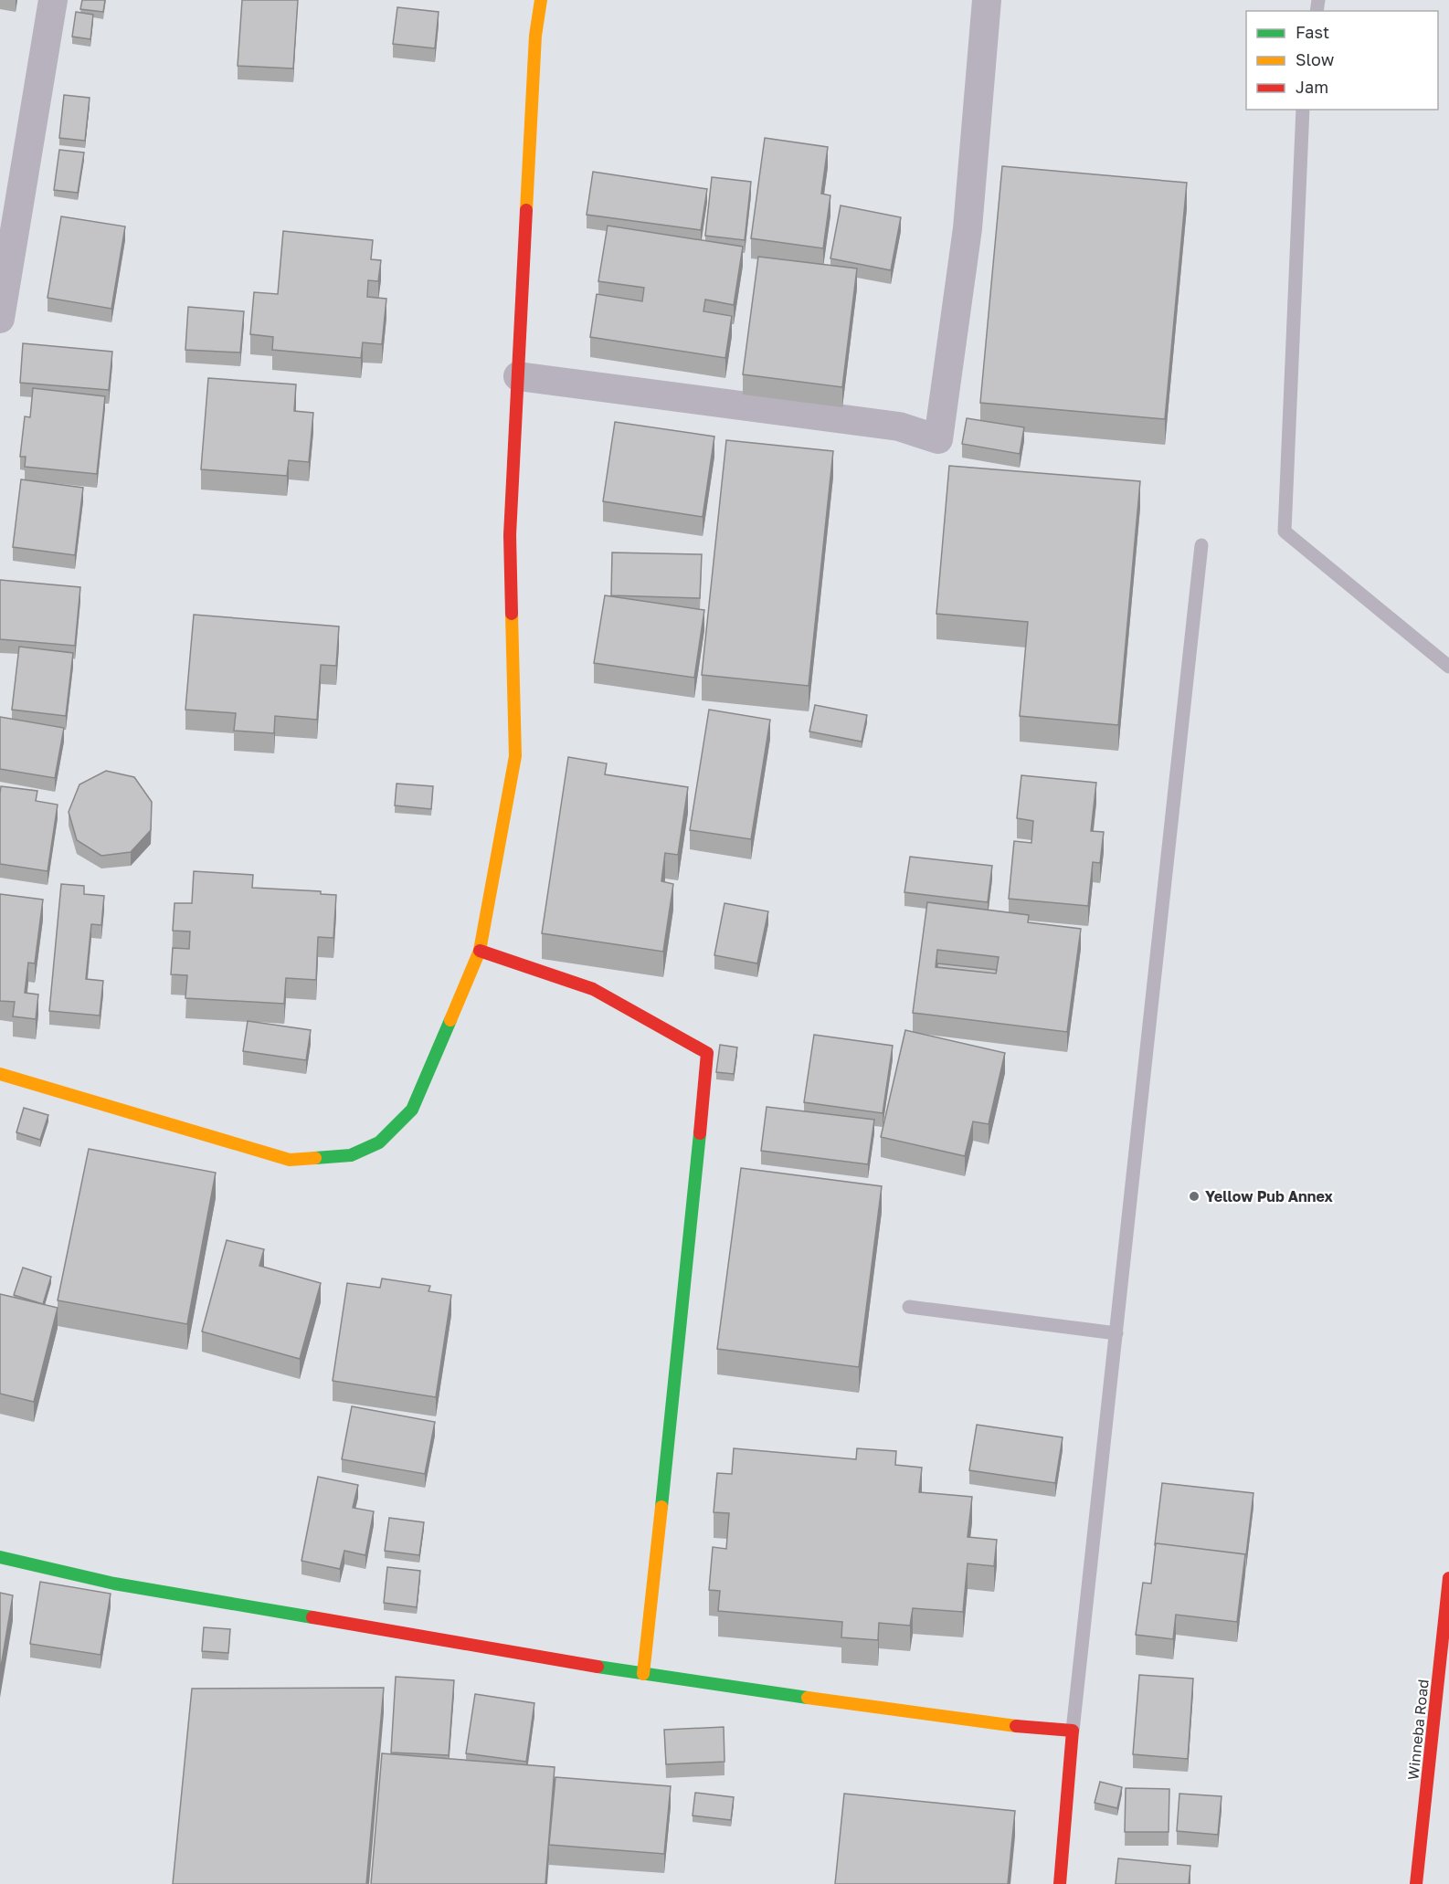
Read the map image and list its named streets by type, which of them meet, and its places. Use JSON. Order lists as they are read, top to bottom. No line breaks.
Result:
{"streets":{"main road":["Winneba Road"]},"places":["Yellow Pub Annex"],"legend":["Fast","Slow","Jam"]}
